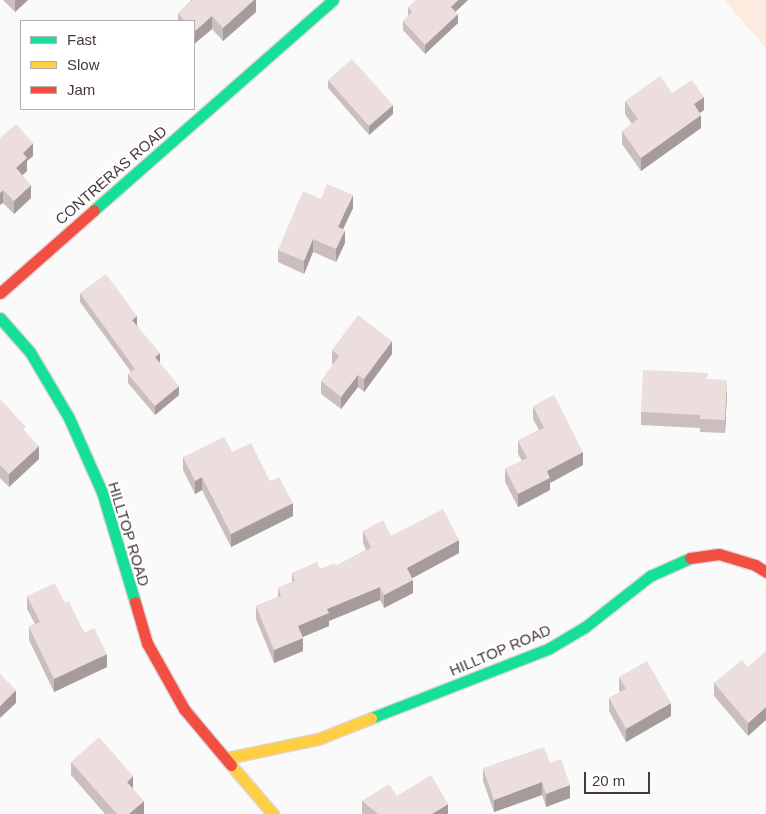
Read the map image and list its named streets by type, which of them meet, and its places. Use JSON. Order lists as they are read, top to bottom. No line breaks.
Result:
{"streets":{"street":["CONTRERAS ROAD","HILLTOP ROAD"]},"legend":["Fast","Slow","Jam"],"scale_bar":"20 m"}
